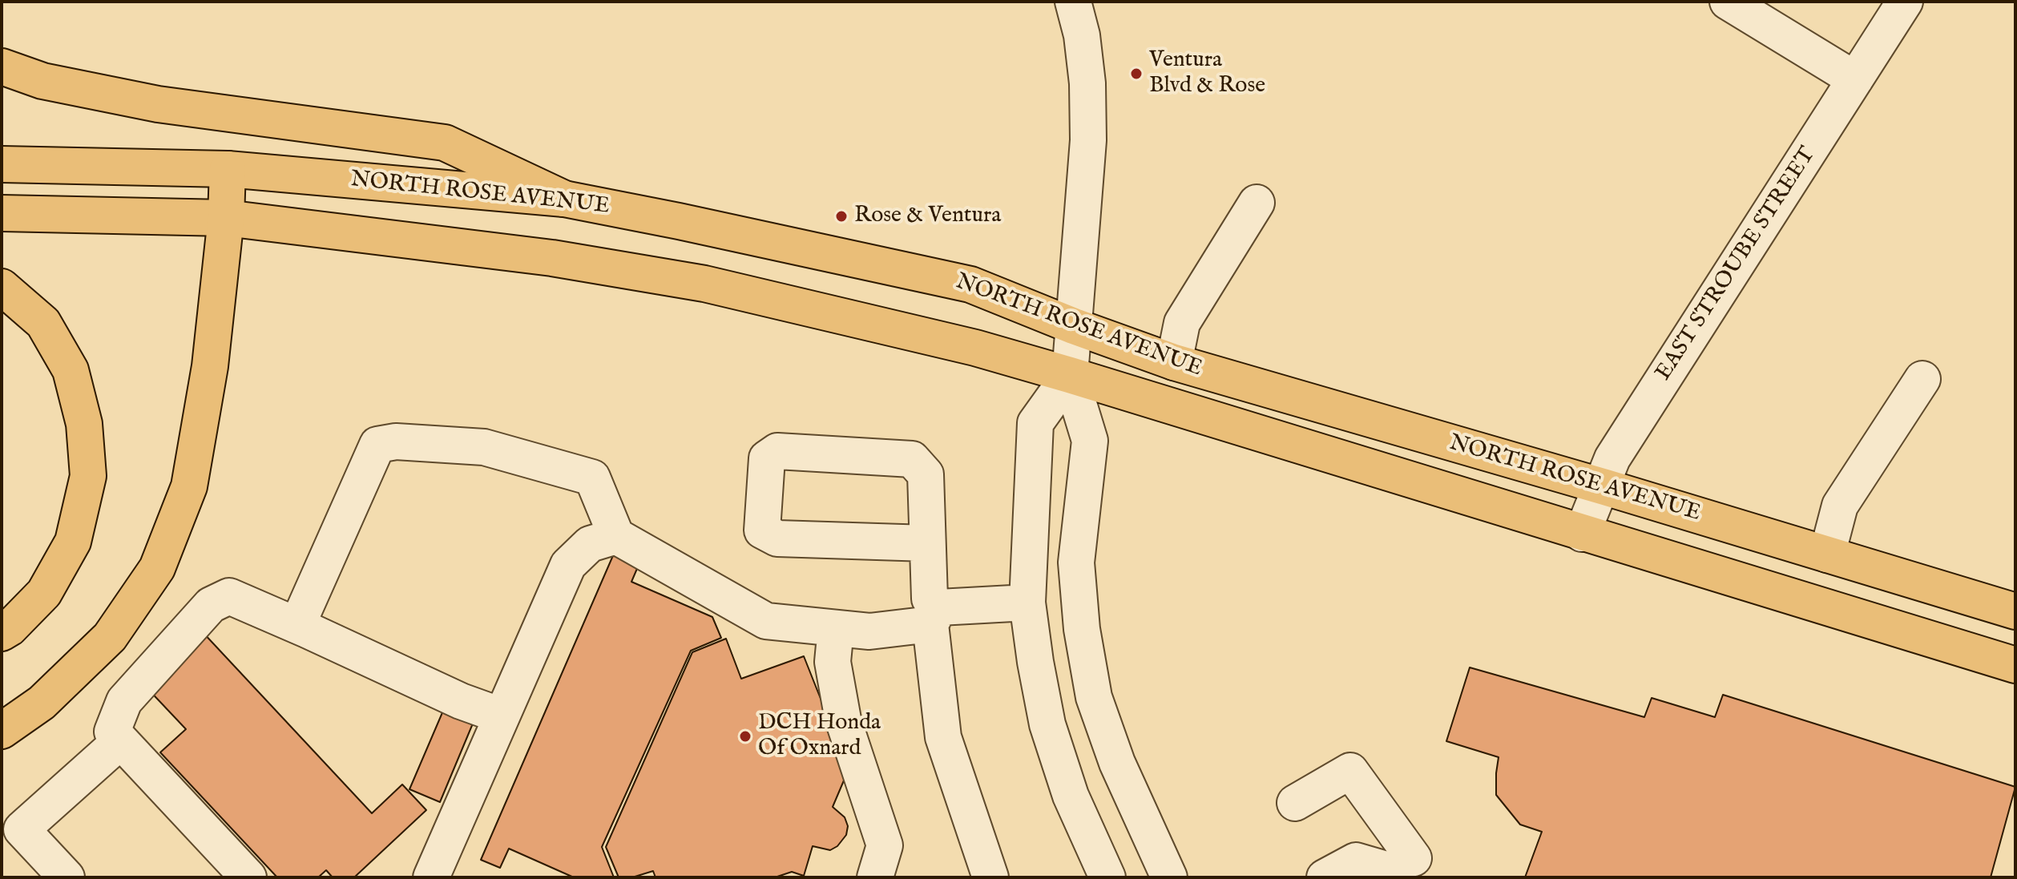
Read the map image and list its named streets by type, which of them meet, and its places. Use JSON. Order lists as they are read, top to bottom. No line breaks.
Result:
{"streets":{"main road":["NORTH ROSE AVENUE"],"street":["EAST STROUBE STREET"]},"crossings":[["NORTH ROSE AVENUE","EAST STROUBE STREET"]],"places":["Ventura Blvd & Rose","Rose & Ventura","DCH Honda Of Oxnard"]}
